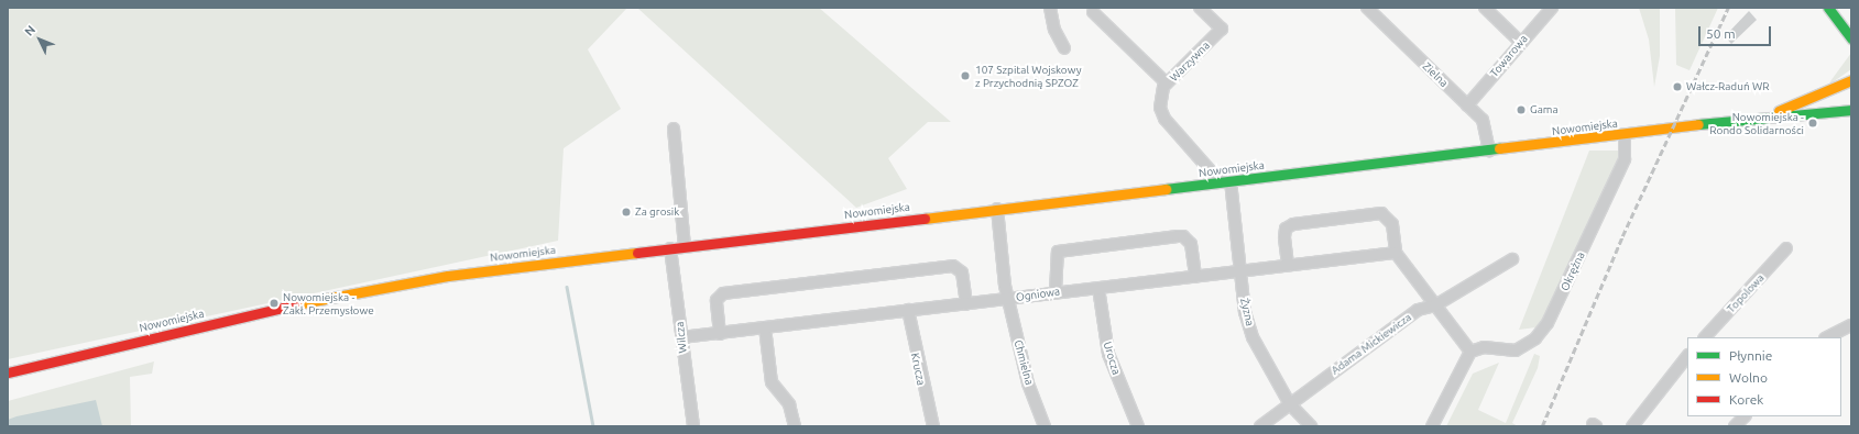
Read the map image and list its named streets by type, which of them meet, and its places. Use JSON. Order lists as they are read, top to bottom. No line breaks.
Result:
{"streets":{"street":["Towarowa","Warzywna","Zielna","Nowomiejska","Okrężna","Topolowa","Ogniowa","Żyzna","Wilcza","Adama Mickiewicza","Urocza","Chmielna","Krucza"]},"crossings":[["Towarowa","Zielna"],["Warzywna","Nowomiejska"],["Warzywna","Żyzna"],["Zielna","Nowomiejska"],["Nowomiejska","Okrężna"],["Nowomiejska","Żyzna"],["Nowomiejska","Wilcza"],["Nowomiejska","Chmielna"],["Ogniowa","Żyzna"],["Ogniowa","Wilcza"],["Ogniowa","Urocza"],["Ogniowa","Chmielna"],["Ogniowa","Krucza"],["Żyzna","Adama Mickiewicza"]],"places":["107 Szpital Wojskowy z Przychodnią SPZOZ","Wałcz-Raduń WR","Gama","Nowomiejska - Rondo Solidarności","Za grosik","Nowomiejska - Zakł. Przemysłowe"],"legend":["Płynnie","Wolno","Korek"],"scale_bar":"50 m","north":"top left"}
